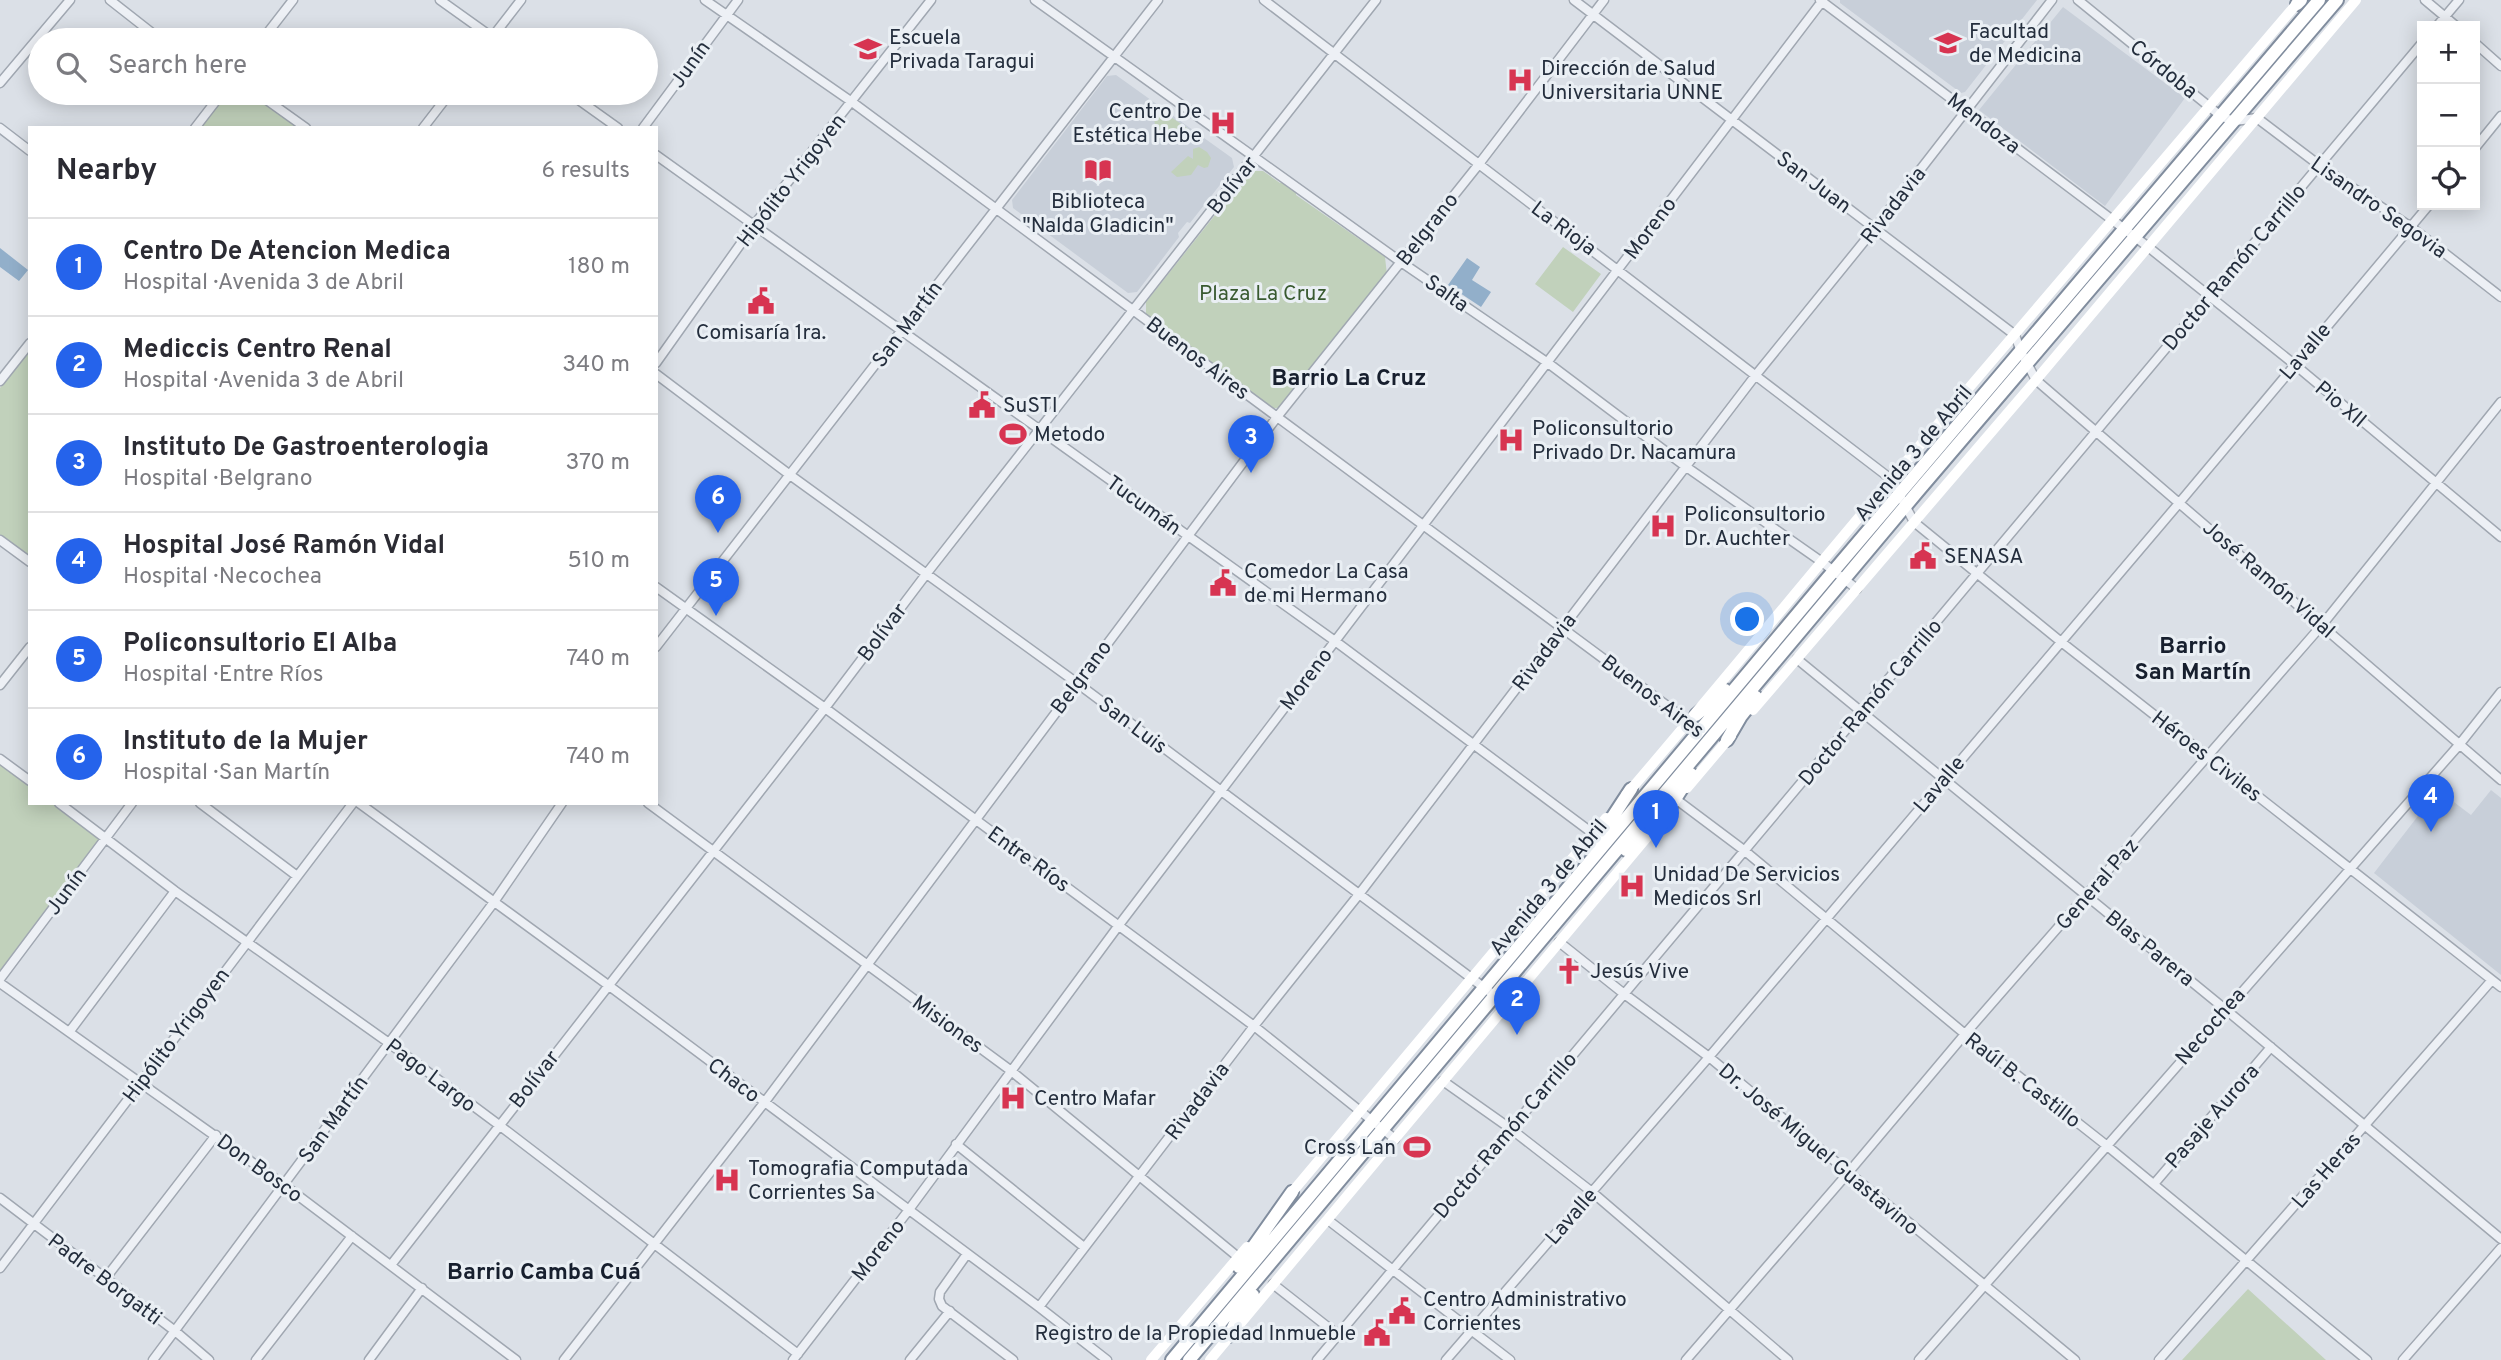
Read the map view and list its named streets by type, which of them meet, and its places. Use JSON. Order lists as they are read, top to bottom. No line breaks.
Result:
{"streets":{"highway":["Avenida 3 de Abril"],"street":["Junín","Córdoba","Mendoza","Hipólito Yrigoyen","San Juan","Bolívar","Rivadavia","Lisandro Segovia","La Rioja","Moreno","Belgrano","Doctor Ramón Carrillo","Salta","San Martín","Lavalle","Buenos Aires","Pio XII","Tucumán","José Ramón Vidal","San Luis","Héroes Civiles","Entre Ríos","General Paz","Blas Parera","Misiones","Necochea","Pago Largo","Chaco","Raúl B. Castillo","Pasaje Aurora","Dr. José Miguel Guastavino","Don Bosco","Las Heras","Padre Borgatti"]},"crossings":[["Junín","Buenos Aires"],["Junín","Pago Largo"],["Junín","Don Bosco"],["Córdoba","Lisandro Segovia"],["Córdoba","Avenida 3 de Abril"],["Mendoza","Rivadavia"],["Mendoza","Moreno"],["Mendoza","Pio XII"],["Mendoza","Avenida 3 de Abril"],["Hipólito Yrigoyen","Buenos Aires"],["Hipólito Yrigoyen","Tucumán"],["Hipólito Yrigoyen","Pago Largo"],["Hipólito Yrigoyen","Don Bosco"],["Hipólito Yrigoyen","Padre Borgatti"],["San Juan","Rivadavia"],["San Juan","Moreno"],["San Juan","Belgrano"],["San Juan","Avenida 3 de Abril"],["Bolívar","La Rioja"],["Bolívar","Salta"],["Bolívar","Buenos Aires"],["Bolívar","Tucumán"],["Bolívar","San Luis"],["Bolívar","Entre Ríos"],["Bolívar","Misiones"],["Bolívar","Pago Largo"],["Bolívar","Chaco"],["Bolívar","Don Bosco"],["Rivadavia","La Rioja"],["Rivadavia","Salta"],["Rivadavia","Buenos Aires"],["Rivadavia","Tucumán"],["Rivadavia","San Luis"],["Rivadavia","Entre Ríos"],["Rivadavia","Misiones"],["Rivadavia","Chaco"],["Lisandro Segovia","Doctor Ramón Carrillo"],["Lisandro Segovia","Lavalle"],["Lisandro Segovia","Avenida 3 de Abril"],["La Rioja","Moreno"],["La Rioja","Belgrano"],["La Rioja","Avenida 3 de Abril"],["La Rioja","Héroes Civiles"],["Moreno","Salta"],["Moreno","Buenos Aires"],["Moreno","Tucumán"],["Moreno","San Luis"],["Moreno","Entre Ríos"],["Moreno","Misiones"],["Moreno","Pago Largo"],["Moreno","Chaco"],["Belgrano","Salta"],["Belgrano","Buenos Aires"],["Belgrano","Tucumán"],["Belgrano","San Luis"],["Belgrano","Entre Ríos"],["Belgrano","Misiones"],["Belgrano","Pago Largo"],["Belgrano","Chaco"],["Doctor Ramón Carrillo","Pio XII"],["Doctor Ramón Carrillo","José Ramón Vidal"],["Doctor Ramón Carrillo","Héroes Civiles"],["Doctor Ramón Carrillo","Blas Parera"],["Doctor Ramón Carrillo","Raúl B. Castillo"],["Doctor Ramón Carrillo","Dr. José Miguel Guastavino"],["Salta","San Martín"],["Salta","Avenida 3 de Abril"],["San Martín","Buenos Aires"],["San Martín","Tucumán"],["San Martín","San Luis"],["San Martín","Entre Ríos"],["San Martín","Pago Largo"],["San Martín","Chaco"],["San Martín","Don Bosco"],["San Martín","Padre Borgatti"],["Lavalle","Pio XII"],["Lavalle","José Ramón Vidal"],["Lavalle","Héroes Civiles"],["Lavalle","Blas Parera"],["Lavalle","Raúl B. Castillo"],["Lavalle","Dr. José Miguel Guastavino"],["Buenos Aires","Avenida 3 de Abril"],["Pio XII","Avenida 3 de Abril"],["Pio XII","General Paz"],["Avenida 3 de Abril","Tucumán"],["Avenida 3 de Abril","José Ramón Vidal"],["Avenida 3 de Abril","San Luis"],["Avenida 3 de Abril","Héroes Civiles"],["Avenida 3 de Abril","Entre Ríos"],["Avenida 3 de Abril","Blas Parera"],["Avenida 3 de Abril","Misiones"],["Avenida 3 de Abril","Raúl B. Castillo"],["Avenida 3 de Abril","Dr. José Miguel Guastavino"],["José Ramón Vidal","General Paz"],["José Ramón Vidal","Necochea"],["Héroes Civiles","General Paz"],["Héroes Civiles","Necochea"],["Héroes Civiles","Las Heras"],["General Paz","Blas Parera"],["General Paz","Raúl B. Castillo"],["General Paz","Dr. José Miguel Guastavino"],["Blas Parera","Necochea"],["Blas Parera","Pasaje Aurora"],["Blas Parera","Las Heras"],["Necochea","Raúl B. Castillo"],["Necochea","Dr. José Miguel Guastavino"],["Raúl B. Castillo","Pasaje Aurora"],["Raúl B. Castillo","Las Heras"]],"districts":["Barrio La Cruz","Barrio San Martín","Barrio Camba Cuá"],"parks":["Plaza La Cruz"],"places":{"school or university":["Facultad de Medicina","Escuela Privada Taragui"],"hospital":["Dirección de Salud Universitaria UNNE","Centro De Estética Hebe","Policonsultorio Privado Dr. Nacamura","Policonsultorio Dr. Auchter","Unidad De Servicios Medicos Srl","Centro Mafar","Tomografia Computada Corrientes Sa"],"library":["Biblioteca \"Nalda Gladicin\""],"public building":["Comisaría 1ra.","SuSTI","SENASA","Comedor La Casa de mi Hermano","Centro Administrativo Corrientes","Registro de la Propiedad Inmueble"],"sports":["Metodo","Cross Lan"],"church":["Jesús Vive"]},"page":{"map_buttons":["+","−"],"search":"Search here","heading":["Nearby","6 results"],"list":[{"mark":"1","name":"Centro De Atencion Medica","note":"Hospital · Avenida 3 de Abril","value":"180 m"},{"mark":"2","name":"Mediccis Centro Renal","note":"Hospital · Avenida 3 de Abril","value":"340 m"},{"mark":"3","name":"Instituto De Gastroenterologia","note":"Hospital · Belgrano","value":"370 m"},{"mark":"4","name":"Hospital José Ramón Vidal","note":"Hospital · Necochea","value":"510 m"},{"mark":"5","name":"Policonsultorio El Alba","note":"Hospital · Entre Ríos","value":"740 m"},{"mark":"6","name":"Instituto de la Mujer","note":"Hospital · San Martín","value":"740 m"}],"pins":["3","6","5","4","1","2"]}}
